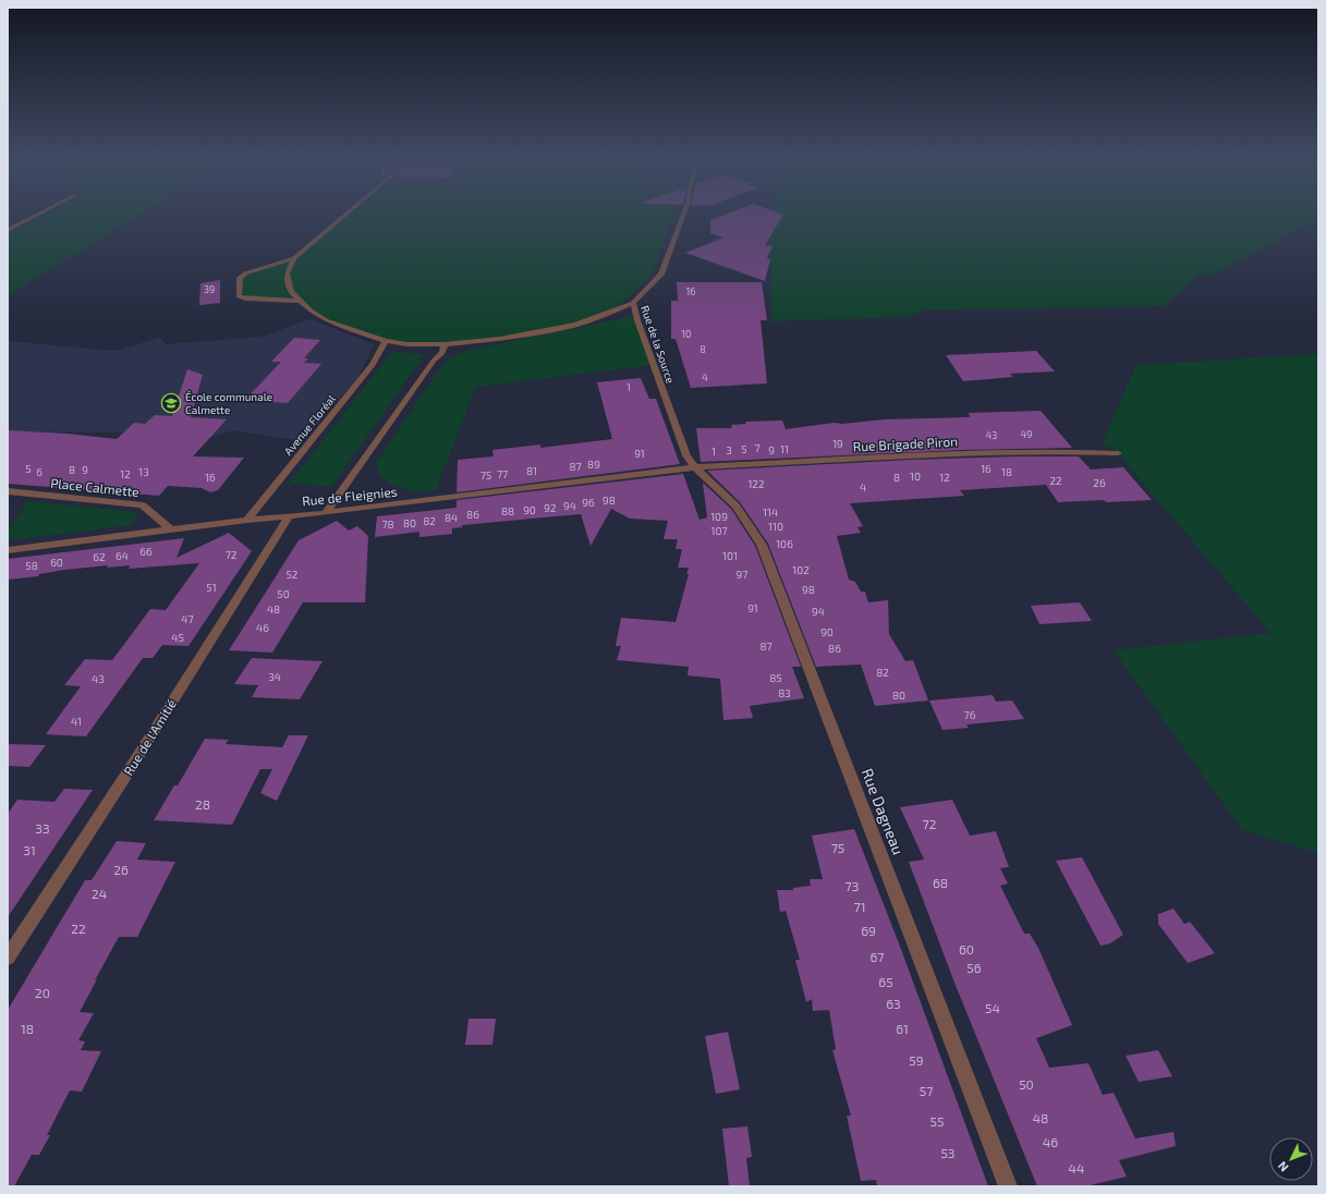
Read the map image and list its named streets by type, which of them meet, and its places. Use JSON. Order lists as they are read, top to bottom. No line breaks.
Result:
{"streets":{"street":["Rue de la Source","Avenue Floréal","Rue Brigade Piron","Place Calmette","Rue de Fleignies","Rue de l'Amitié","Rue Dagneau"]},"crossings":[["Rue de la Source","Rue Brigade Piron"],["Rue de la Source","Rue de Fleignies"],["Rue de la Source","Rue Dagneau"],["Avenue Floréal","Rue de Fleignies"],["Rue Brigade Piron","Rue de Fleignies"],["Rue Brigade Piron","Rue Dagneau"],["Place Calmette","Rue de Fleignies"],["Rue de Fleignies","Rue de l'Amitié"],["Rue de Fleignies","Rue Dagneau"]],"places":{"school or university":["École communale Calmette"]},"house_numbers":["39","16","10","8","4","1","49","43","19","7","5","11","3","9","1","91","89","87","5","16","8","9","81","6","13","18","12","77","75","10","16","8","12","22","26","122","4","98","96","94","92","90","88","114","86","109","84","82","80","78","110","107","106","66","72","64","101","62","60","58","102","52","97","51","98","50","91","48","94","47","46","90","45","87","86","82","34","85","43","83","80","76","41","28","72","33","75","31","26","68","73","24","71","22","69","60","67","56","65","20","63","54","18","61","59","50","57","48","55","46","53","44"],"north":"bottom left"}
